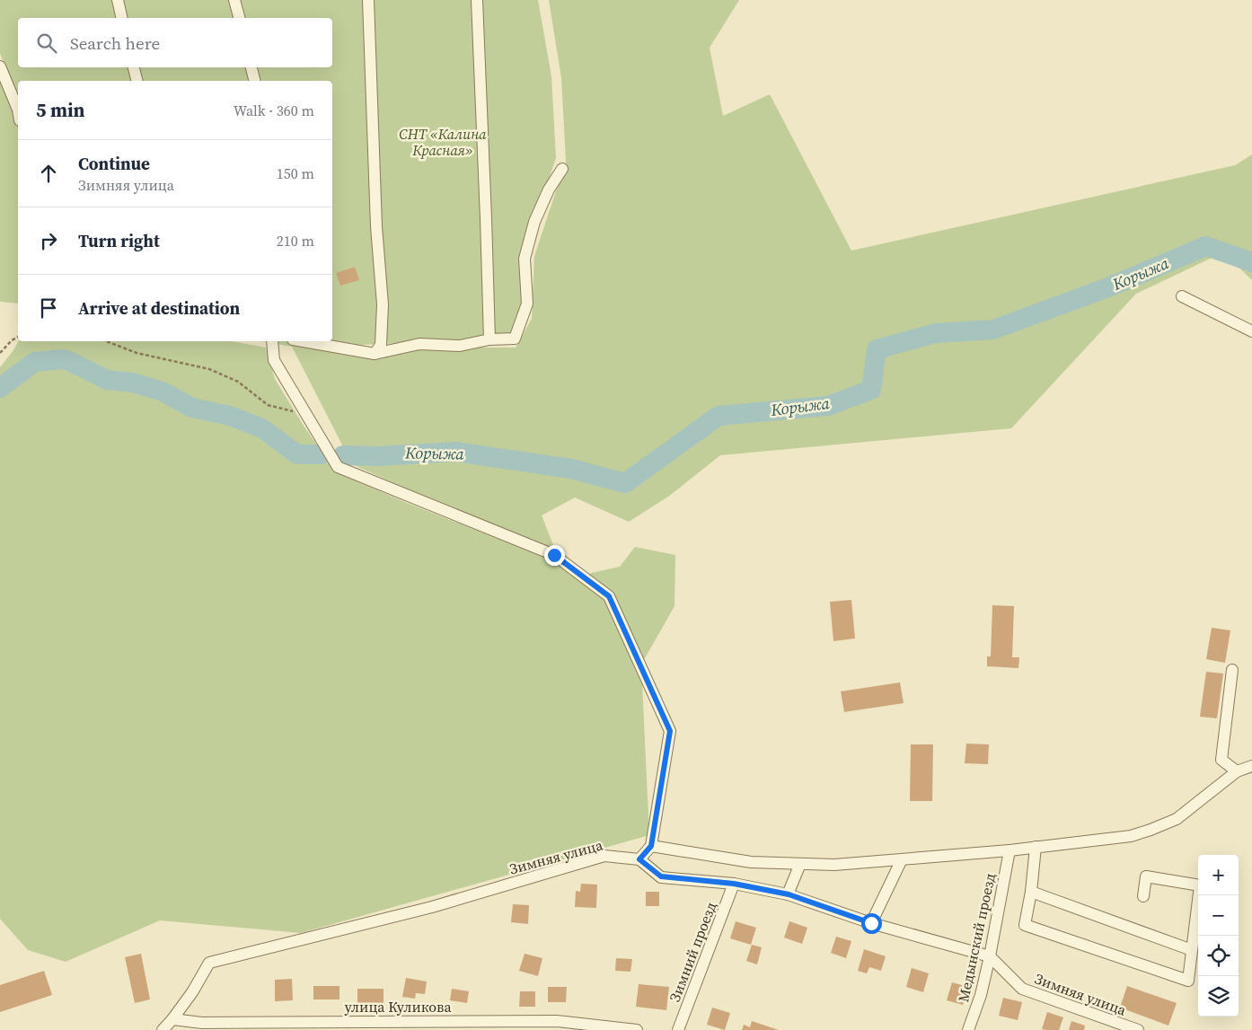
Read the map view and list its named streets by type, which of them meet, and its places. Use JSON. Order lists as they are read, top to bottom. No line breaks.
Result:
{"streets":{"street":["Зимняя улица","Медынский проезд","Зимний проезд","улица Куликова"]},"crossings":[["Зимняя улица","Медынский проезд"],["Зимняя улица","Зимний проезд"],["Зимняя улица","улица Куликова"]],"water":["Корыжа"],"parks":["СНТ «Калина Красная»"],"page":{"search":"Search here","heading":["5 min","Walk · 360 m"],"list":[["Continue","Зимняя улица","150 m"],["Turn right","210 m"],"Arrive at destination"],"map_buttons":["+","−"]}}
